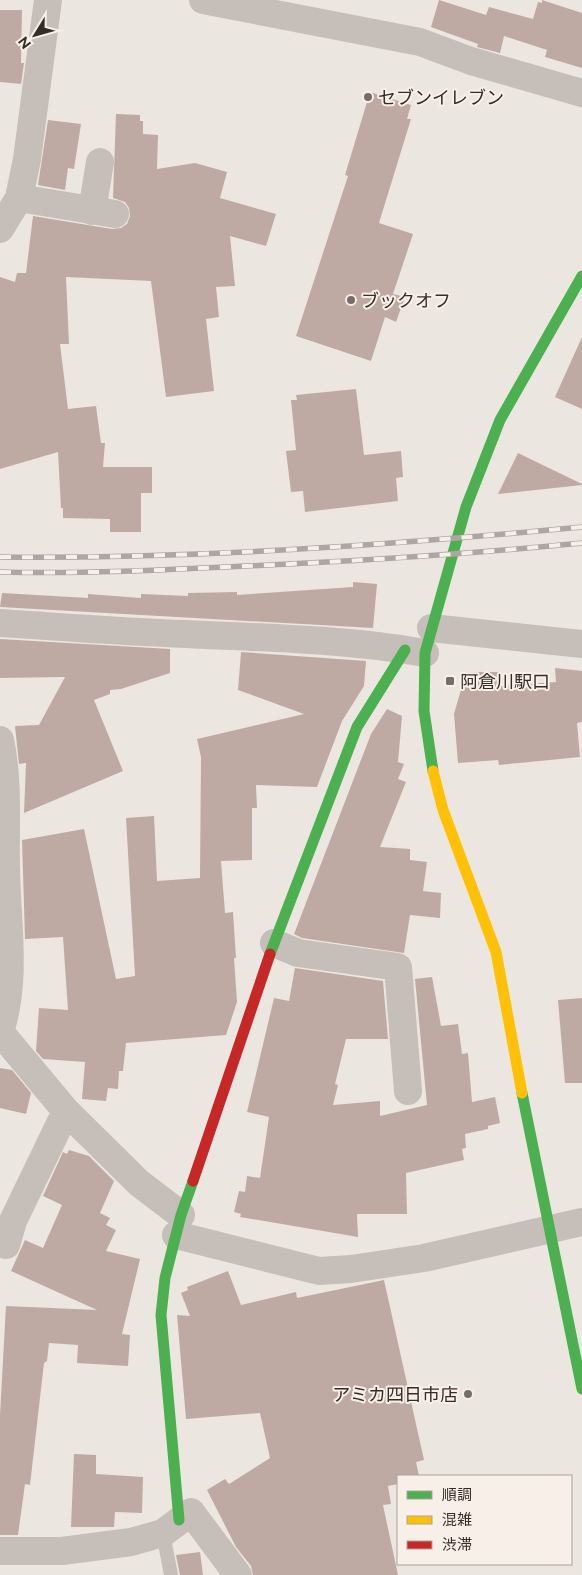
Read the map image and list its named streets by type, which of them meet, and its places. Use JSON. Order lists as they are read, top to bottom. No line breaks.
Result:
{"places":{"other":["セブンイレブン","ブックオフ","アミカ四日市店"],"transit":["阿倉川駅口"]},"legend":["順調","混雑","渋滞"],"north":"bottom left"}
